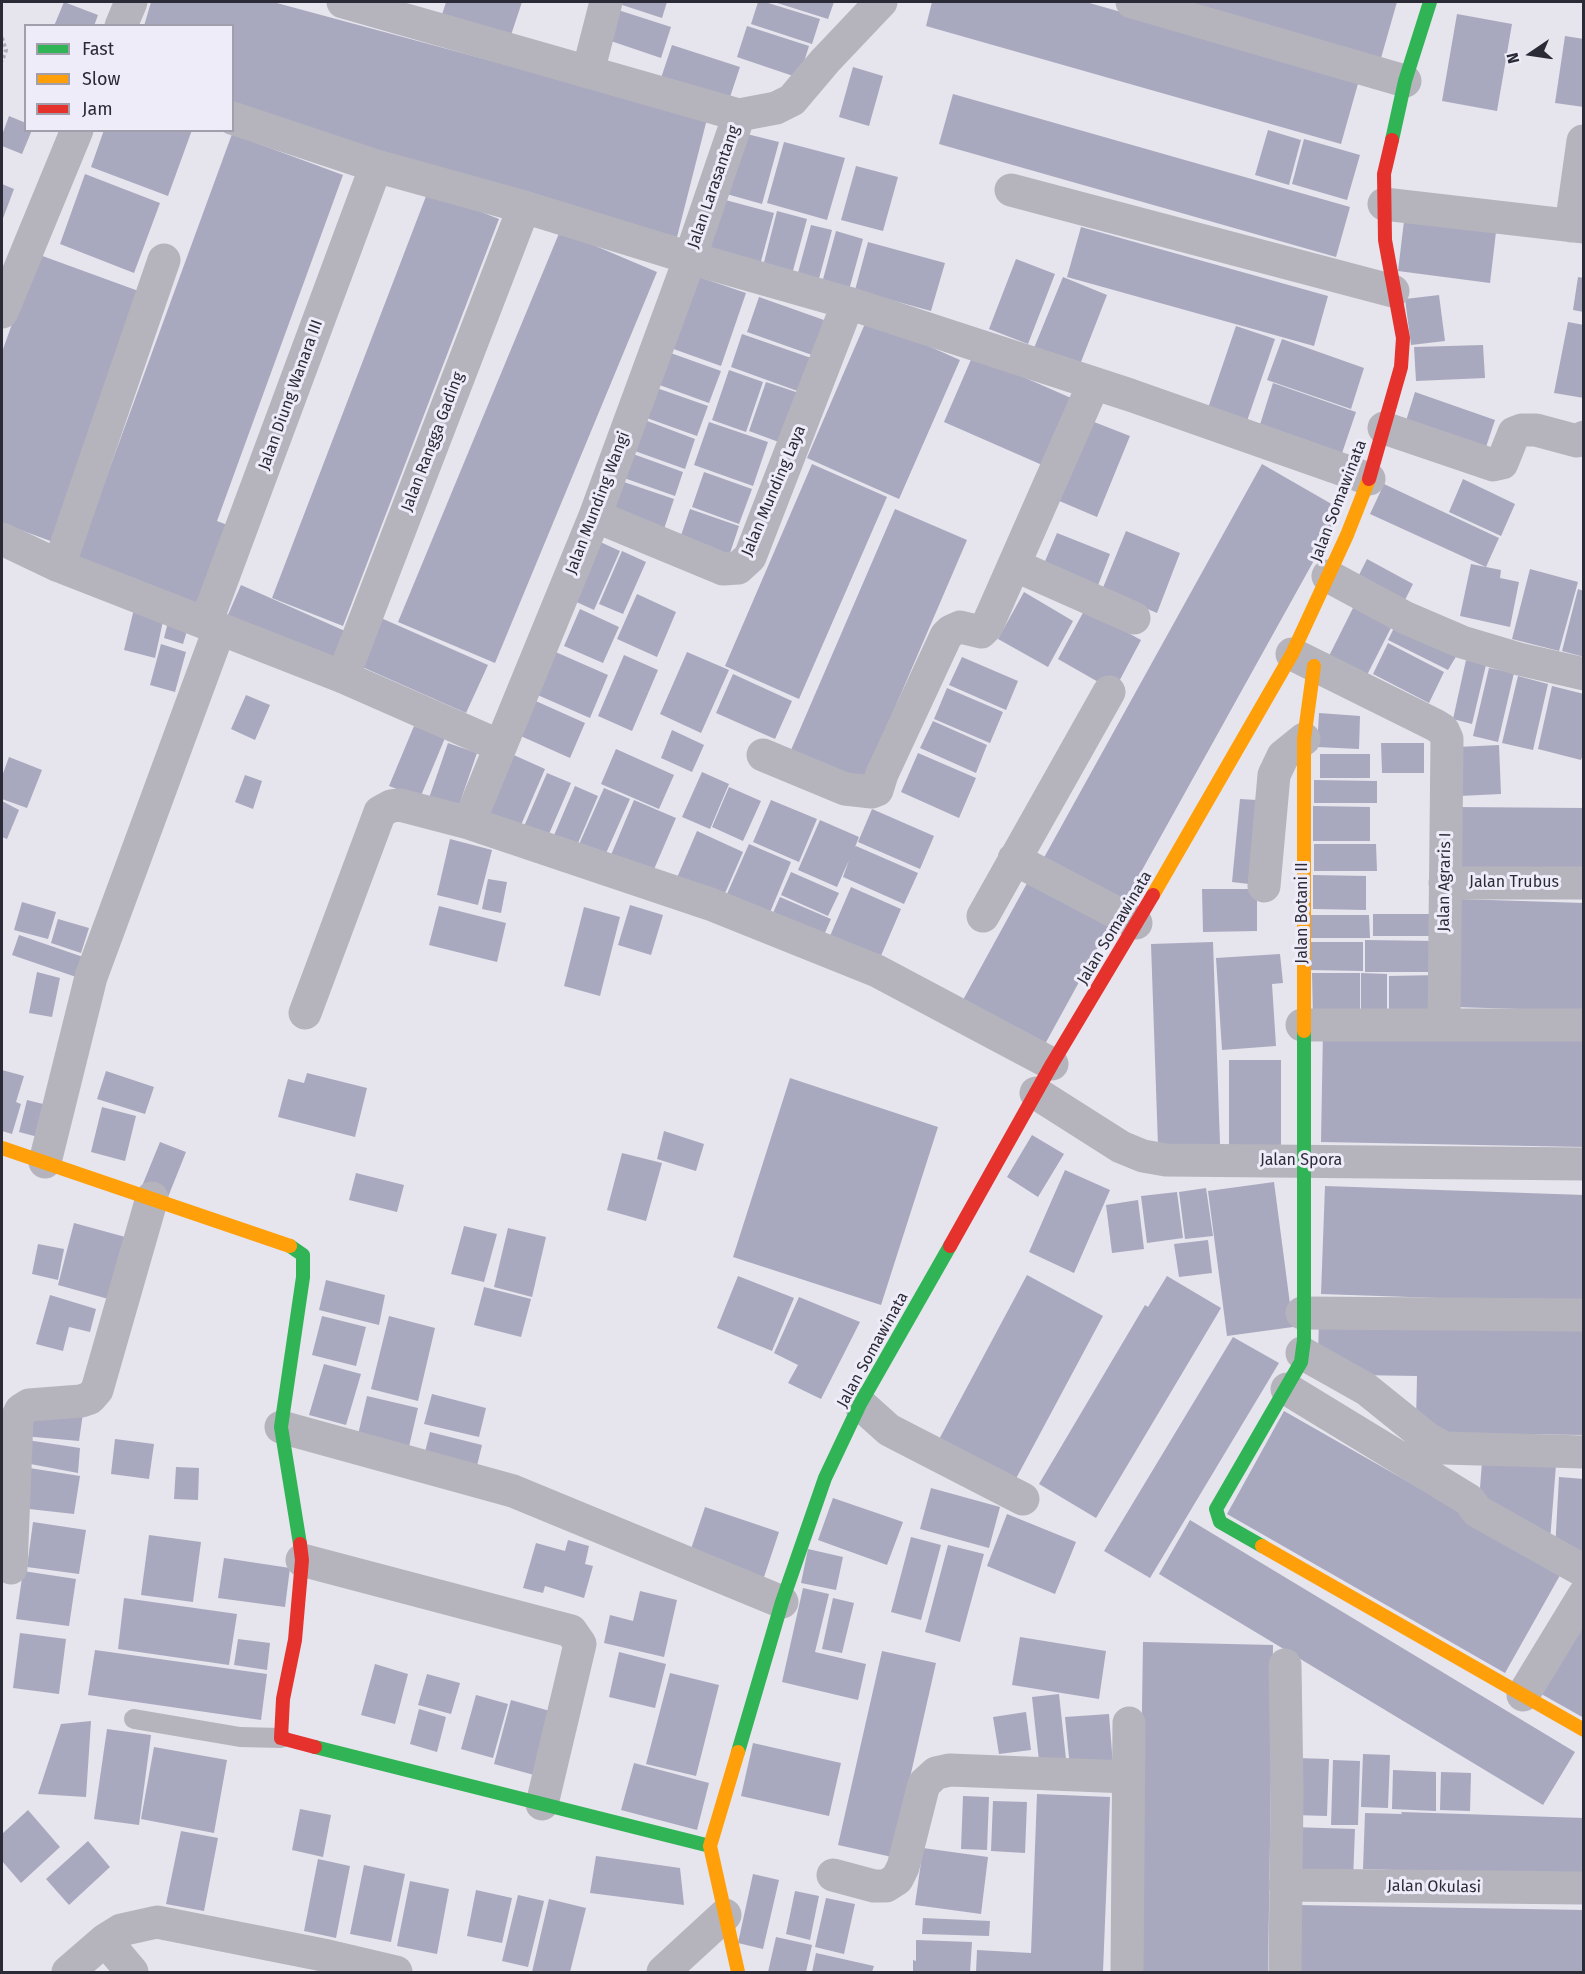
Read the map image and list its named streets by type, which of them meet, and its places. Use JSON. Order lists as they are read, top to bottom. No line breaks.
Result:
{"streets":{"street":["Jalan Larasantang","Jalan Diung Wanara III","Jalan Rangga Gading","Jalan Munding Laya","Jalan Somawinata","Jalan Munding Wangi","Jalan Agraris I","Jalan Trubus","Jalan Botani II","Jalan Spora","Jalan Okulasi"]},"crossings":[["Jalan Larasantang","Jalan Munding Wangi"],["Jalan Munding Laya","Jalan Munding Wangi"],["Jalan Somawinata","Jalan Agraris I"],["Jalan Somawinata","Jalan Botani II"],["Jalan Somawinata","Jalan Spora"],["Jalan Agraris I","Jalan Trubus"],["Jalan Agraris I","Jalan Botani II"],["Jalan Botani II","Jalan Spora"]],"legend":["Fast","Slow","Jam"],"north":"left"}
